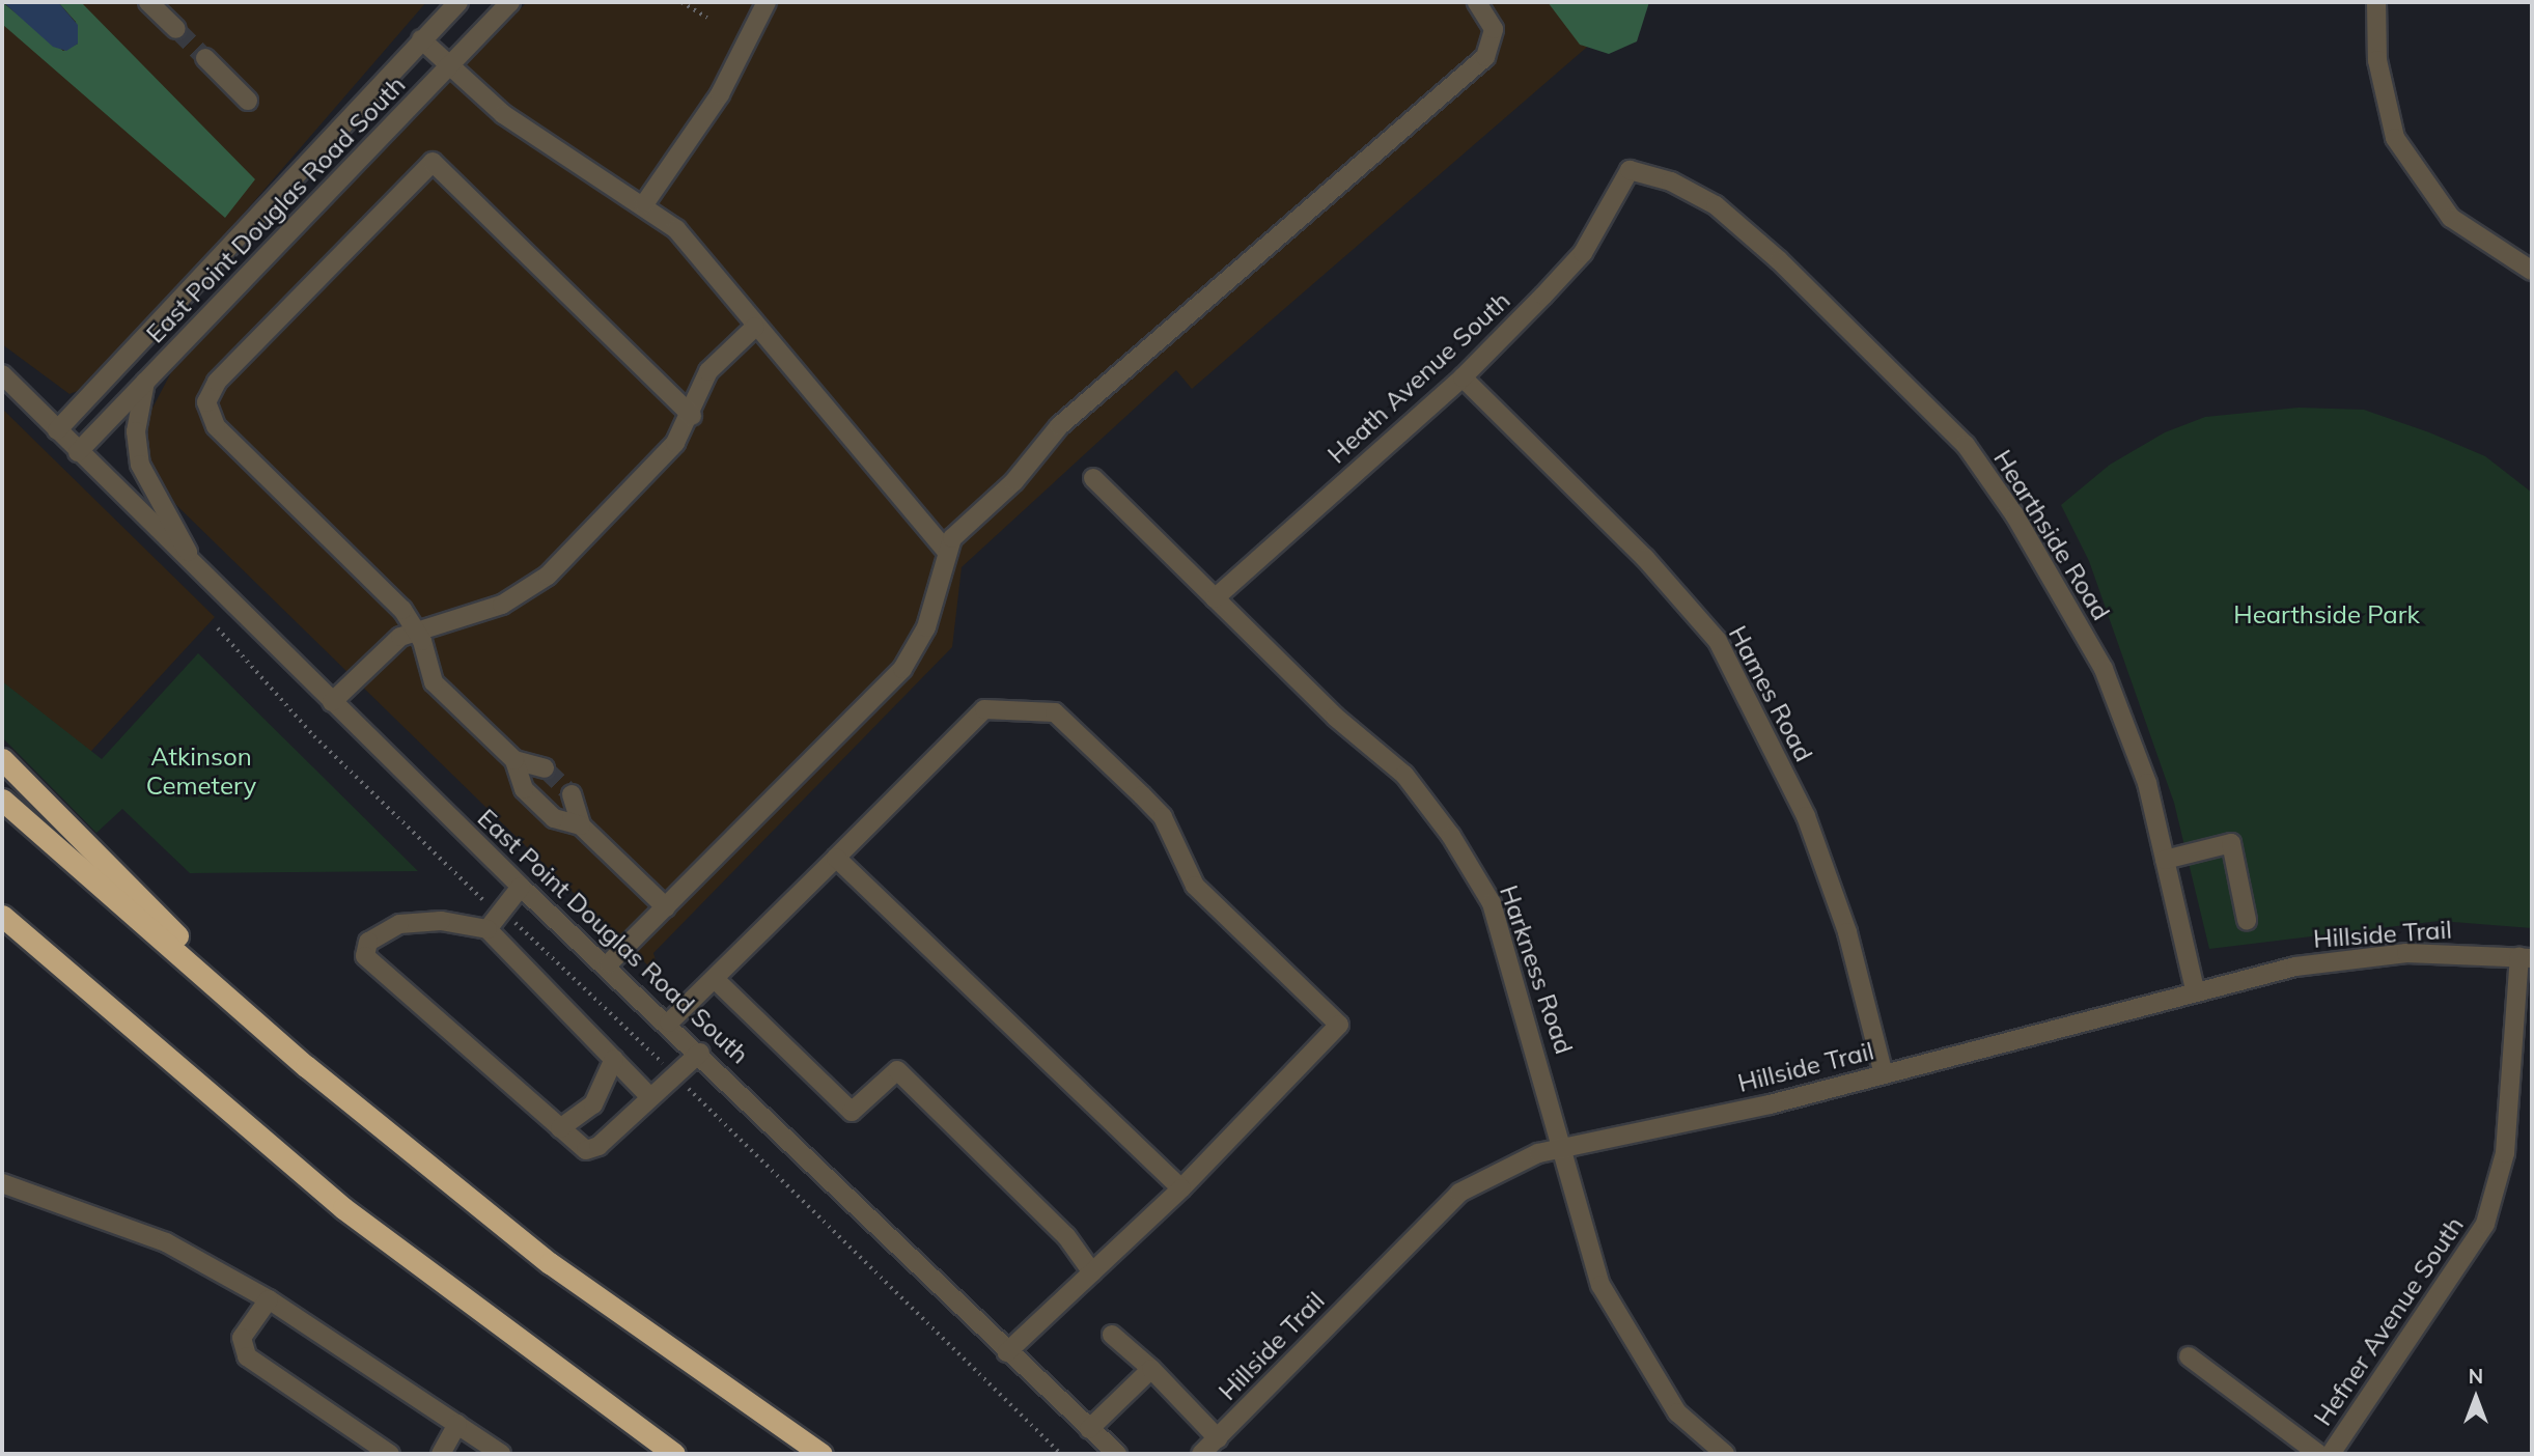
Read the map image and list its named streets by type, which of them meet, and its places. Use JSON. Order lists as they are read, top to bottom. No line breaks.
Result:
{"streets":{"street":["East Point Douglas Road South","Heath Avenue South","Hearthside Road","Hames Road","Hillside Trail","Harkness Road","Hefner Avenue South"]},"crossings":[["Heath Avenue South","Hearthside Road"],["Heath Avenue South","Hames Road"],["Heath Avenue South","Harkness Road"],["Hearthside Road","Hillside Trail"],["Hames Road","Hillside Trail"],["Hillside Trail","Harkness Road"],["Hillside Trail","Hefner Avenue South"]],"parks":["Hearthside Park","Atkinson Cemetery"],"north":"top"}
